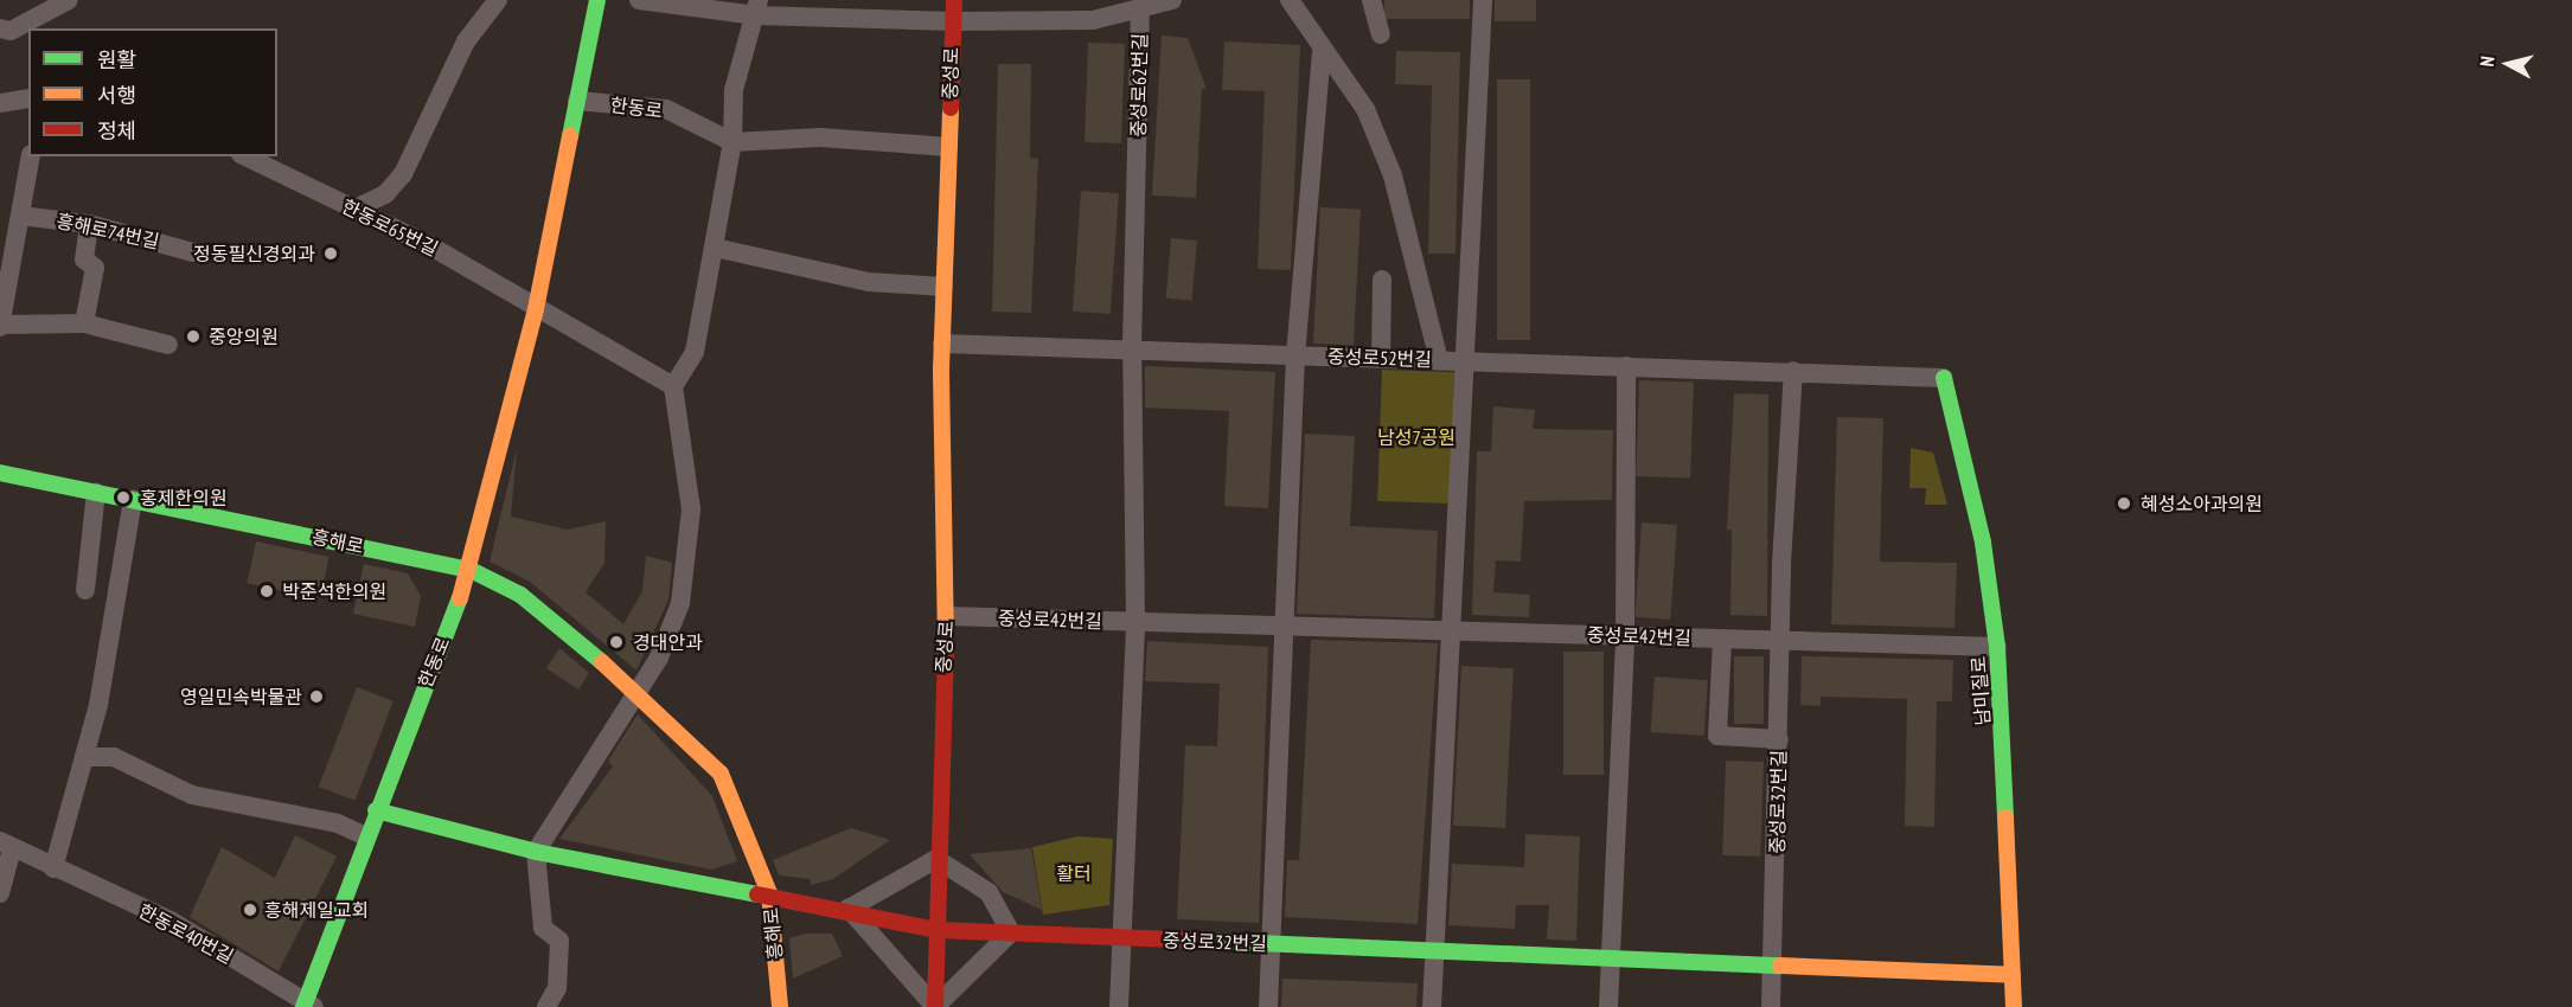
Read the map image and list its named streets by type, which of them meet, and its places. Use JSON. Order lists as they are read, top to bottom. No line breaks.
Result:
{"streets":{"street":["중성로","중성로62번길","한동로","한동로65번길","흥해로74번길","중성로52번길","흥해로","중성로42번길","남미질로","중성로32번길","한동로40번길"]},"crossings":[["중성로","중성로62번길"],["중성로","중성로52번길"],["중성로","중성로42번길"],["중성로","중성로32번길"],["중성로62번길","중성로52번길"],["한동로","한동로65번길"],["한동로","흥해로"],["한동로","중성로32번길"],["한동로","한동로40번길"],["중성로52번길","남미질로"],["흥해로","중성로32번길"],["중성로42번길","남미질로"],["중성로42번길","중성로32번길"],["남미질로","중성로32번길"]],"parks":["남성7공원","활터"],"places":["정동필신경외과","중앙의원","홍제한의원","혜성소아과의원","박준석한의원","경대안과","영일민속박물관","흥해제일교회"],"legend":["원활","서행","정체"],"north":"left"}
